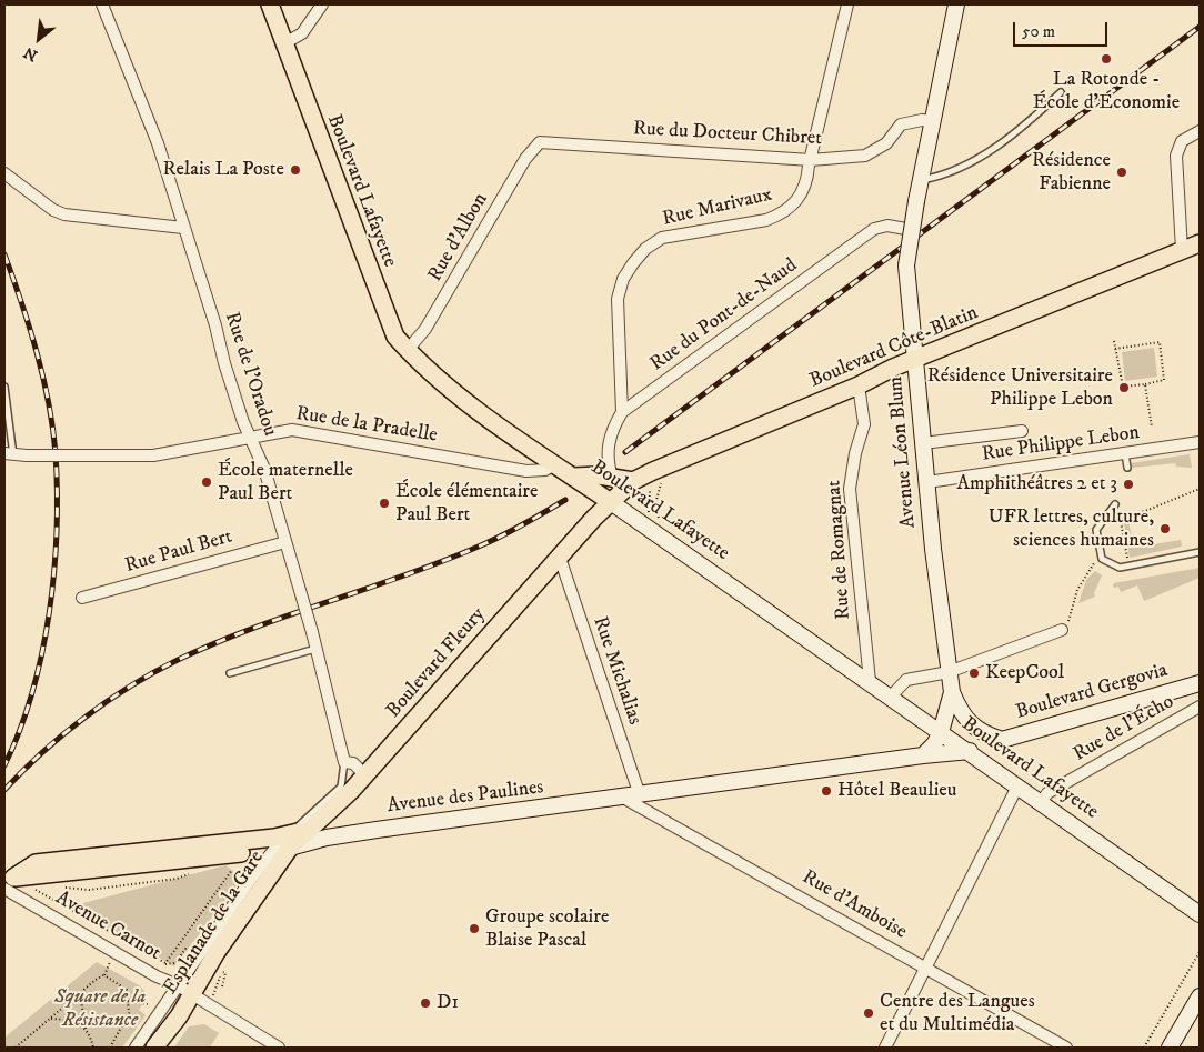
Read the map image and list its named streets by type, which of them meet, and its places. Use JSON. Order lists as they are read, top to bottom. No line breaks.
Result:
{"streets":{"main road":["Boulevard Lafayette","Boulevard Côte-Blatin","Avenue Léon Blum","Boulevard Fleury","Boulevard Gergovia","Avenue des Paulines","Esplanade de la Gare"],"street":["Rue du Docteur Chibret","Rue Marivaux","Rue d'Albon","Rue du Pont-de-Naud","Rue de l'Oradou","Rue de la Pradelle","Rue Philippe Lebon","Rue de Romagnat","Rue Paul Bert","Rue Michalias","Rue de l'Écho","Rue d'Amboise","Avenue Carnot"]},"crossings":[["Rue du Docteur Chibret","Rue Marivaux"],["Rue du Docteur Chibret","Rue d'Albon"],["Rue du Docteur Chibret","Avenue Léon Blum"],["Boulevard Lafayette","Rue d'Albon"],["Boulevard Lafayette","Boulevard Côte-Blatin"],["Boulevard Lafayette","Rue de la Pradelle"],["Boulevard Lafayette","Avenue Léon Blum"],["Boulevard Lafayette","Rue de Romagnat"],["Boulevard Lafayette","Boulevard Fleury"],["Boulevard Lafayette","Rue de l'Écho"],["Boulevard Lafayette","Avenue des Paulines"],["Rue Marivaux","Rue du Pont-de-Naud"],["Rue du Pont-de-Naud","Avenue Léon Blum"],["Boulevard Côte-Blatin","Avenue Léon Blum"],["Boulevard Côte-Blatin","Rue de Romagnat"],["Boulevard Côte-Blatin","Boulevard Fleury"],["Rue de l'Oradou","Rue de la Pradelle"],["Rue de l'Oradou","Rue Paul Bert"],["Rue Philippe Lebon","Avenue Léon Blum"],["Avenue Léon Blum","Boulevard Gergovia"],["Boulevard Fleury","Rue Michalias"],["Boulevard Fleury","Avenue des Paulines"],["Boulevard Fleury","Esplanade de la Gare"],["Rue Michalias","Avenue des Paulines"],["Avenue des Paulines","Rue d'Amboise"],["Avenue des Paulines","Esplanade de la Gare"],["Avenue des Paulines","Avenue Carnot"],["Esplanade de la Gare","Avenue Carnot"]],"parks":["Square de la Résistance"],"places":["La Rotonde - École d'Économie","Relais La Poste","Résidence Fabienne","Résidence Universitaire Philippe Lebon","École maternelle Paul Bert","Amphithéâtres 2 et 3","École élémentaire Paul Bert","UFR lettres, culture, sciences humaines","KeepCool","Hôtel Beaulieu","Groupe scolaire Blaise Pascal","D1","Centre des Langues et du Multimédia"],"scale_bar":"50 m","north":"bottom left"}
